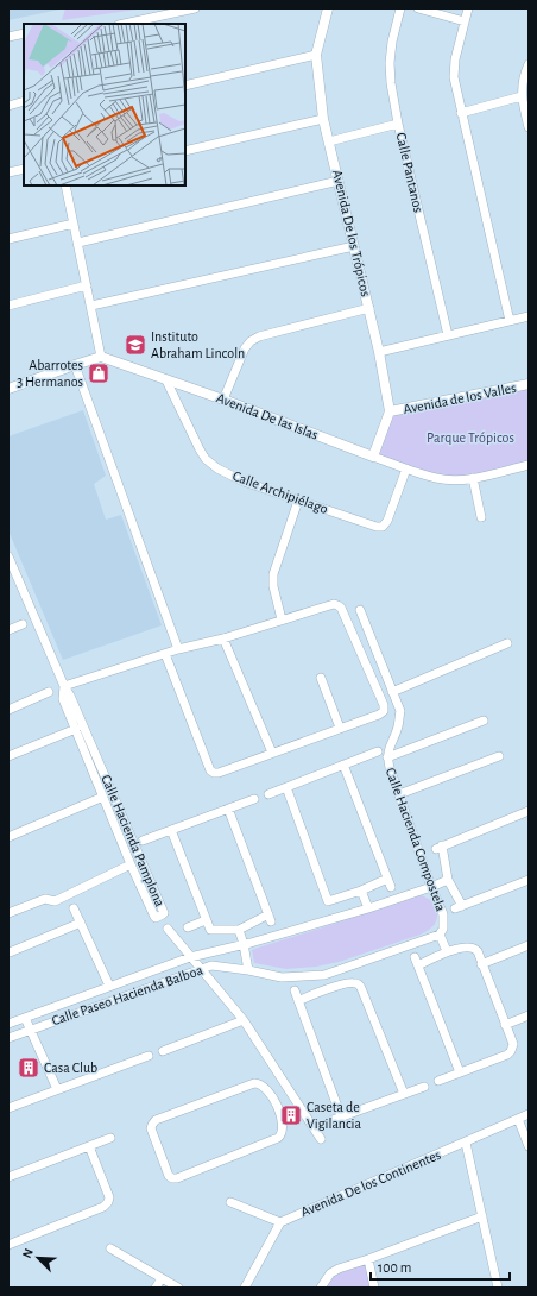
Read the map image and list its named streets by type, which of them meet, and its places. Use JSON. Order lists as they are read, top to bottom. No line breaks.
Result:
{"streets":{"street":["Calle Pantanos","Avenida De los Trópicos","Avenida de los Valles","Avenida De las Islas","Calle Archipiélago","Calle Hacienda Compostela","Calle Hacienda Pamplona","Calle Paseo Hacienda Balboa","Avenida De los Continentes"]},"crossings":[["Avenida De los Trópicos","Avenida de los Valles"],["Avenida De las Islas","Calle Archipiélago"],["Calle Hacienda Compostela","Calle Paseo Hacienda Balboa"]],"parks":["Parque Trópicos"],"places":{"school or university":["Instituto Abraham Lincoln"],"shop":["Abarrotes 3 Hermanos"],"building":["Casa Club","Caseta de Vigilancia"]},"scale_bar":"100 m","north":"top left"}
